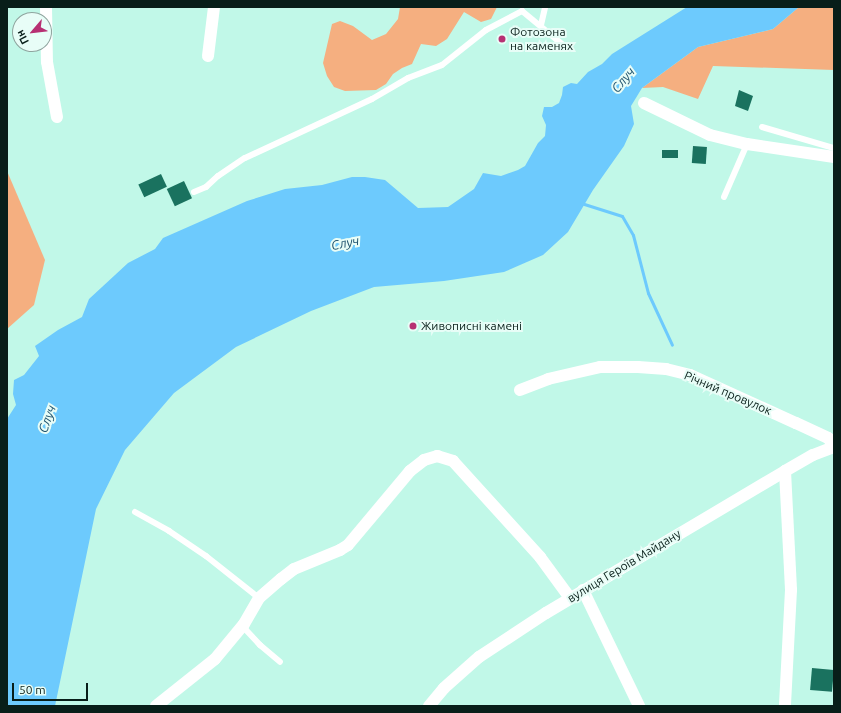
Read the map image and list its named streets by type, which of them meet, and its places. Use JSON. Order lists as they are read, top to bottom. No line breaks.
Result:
{"streets":{"street":["Річний провулок","вулиця Героїв Майдану"]},"crossings":[["Річний провулок","вулиця Героїв Майдану"]],"water":["Случ"],"places":["Фотозона на каменях","Живописні камені"],"scale_bar":"50 m","north":"bottom left"}
